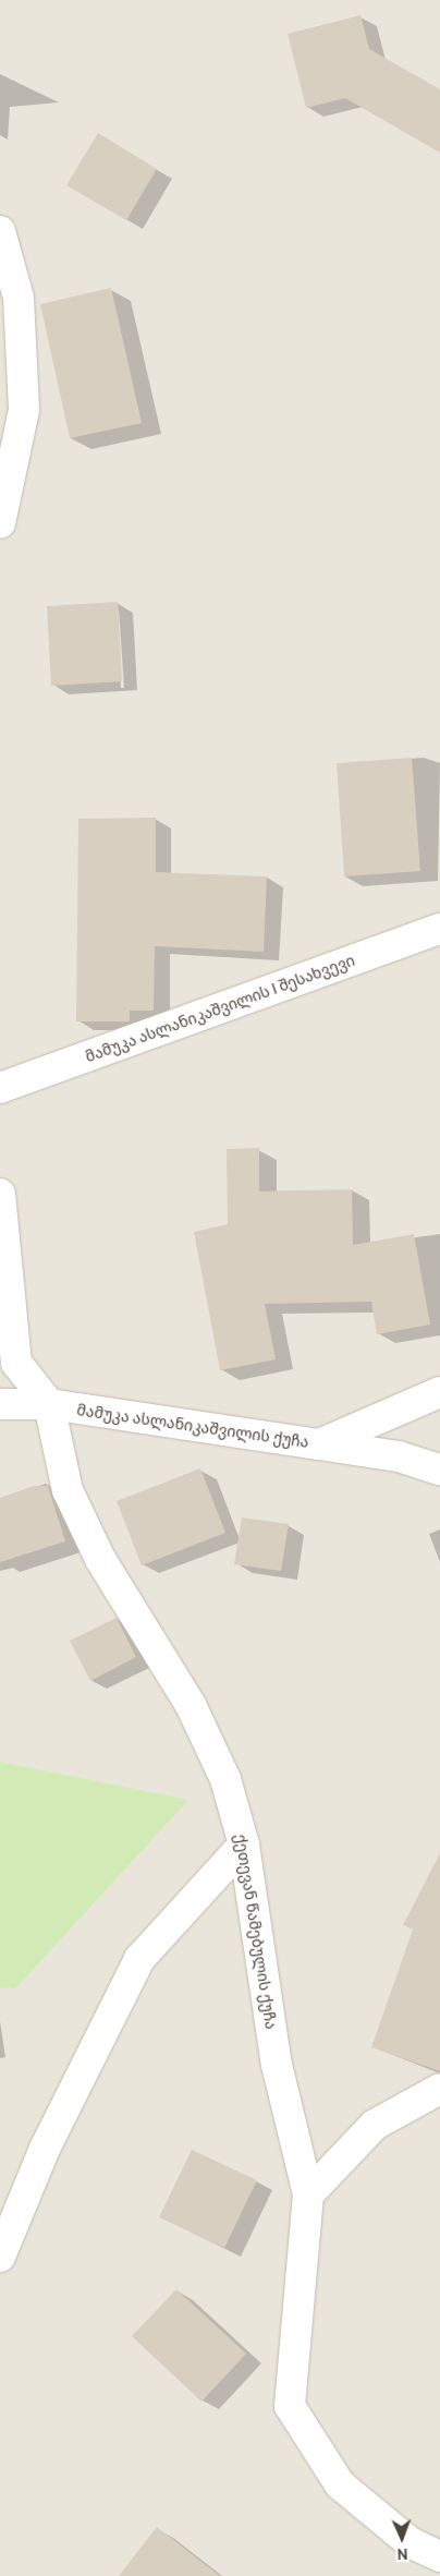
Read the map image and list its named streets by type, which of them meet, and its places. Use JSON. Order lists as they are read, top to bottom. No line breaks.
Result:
{"streets":{"street":["მამუკა ასლანიკაშვილის I შესახვევი","მამუკა ასლანიკაშვილის ქუჩა","ქეთევან წამებულის ქუჩა"]},"crossings":[["მამუკა ასლანიკაშვილის ქუჩა","ქეთევან წამებულის ქუჩა"]],"north":"bottom"}
